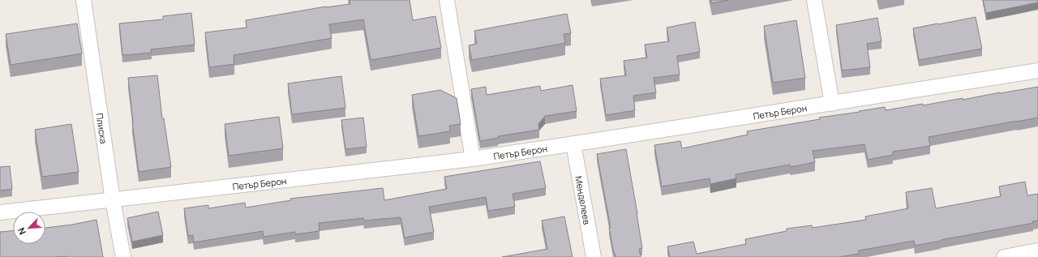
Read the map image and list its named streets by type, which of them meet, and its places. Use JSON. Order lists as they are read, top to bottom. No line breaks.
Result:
{"streets":{"street":["Петър Берон","Плиска","Менделеев"]},"crossings":[["Петър Берон","Плиска"],["Петър Берон","Менделеев"]],"north":"bottom left"}
